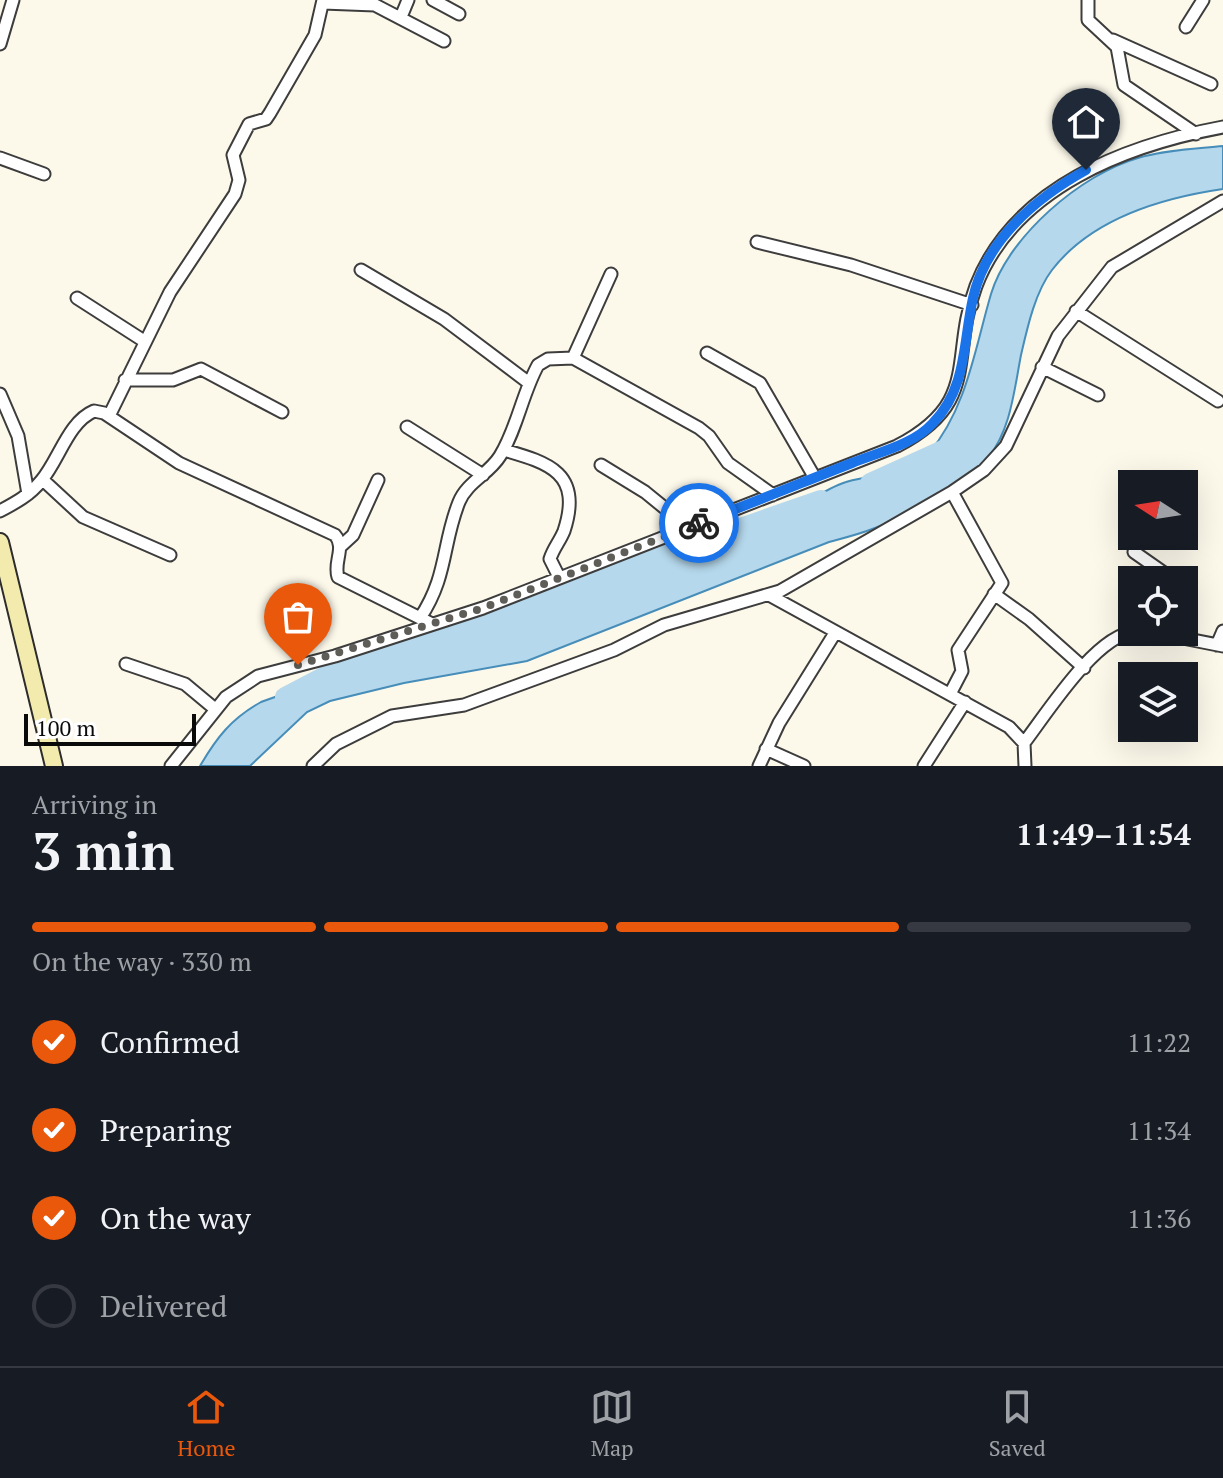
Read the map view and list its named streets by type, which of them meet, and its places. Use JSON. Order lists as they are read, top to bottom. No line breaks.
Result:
{"scale_bar":"100 m","north":"left","page":{"scale":"100 m","heading":["3 min","Arriving in","11:49–11:54"],"bar":"On the way · 330 m","list":[["Confirmed","11:22"],["Preparing","11:34"],["On the way","11:36"],"Delivered"],"tabs":["Home","Map","Saved"]}}
